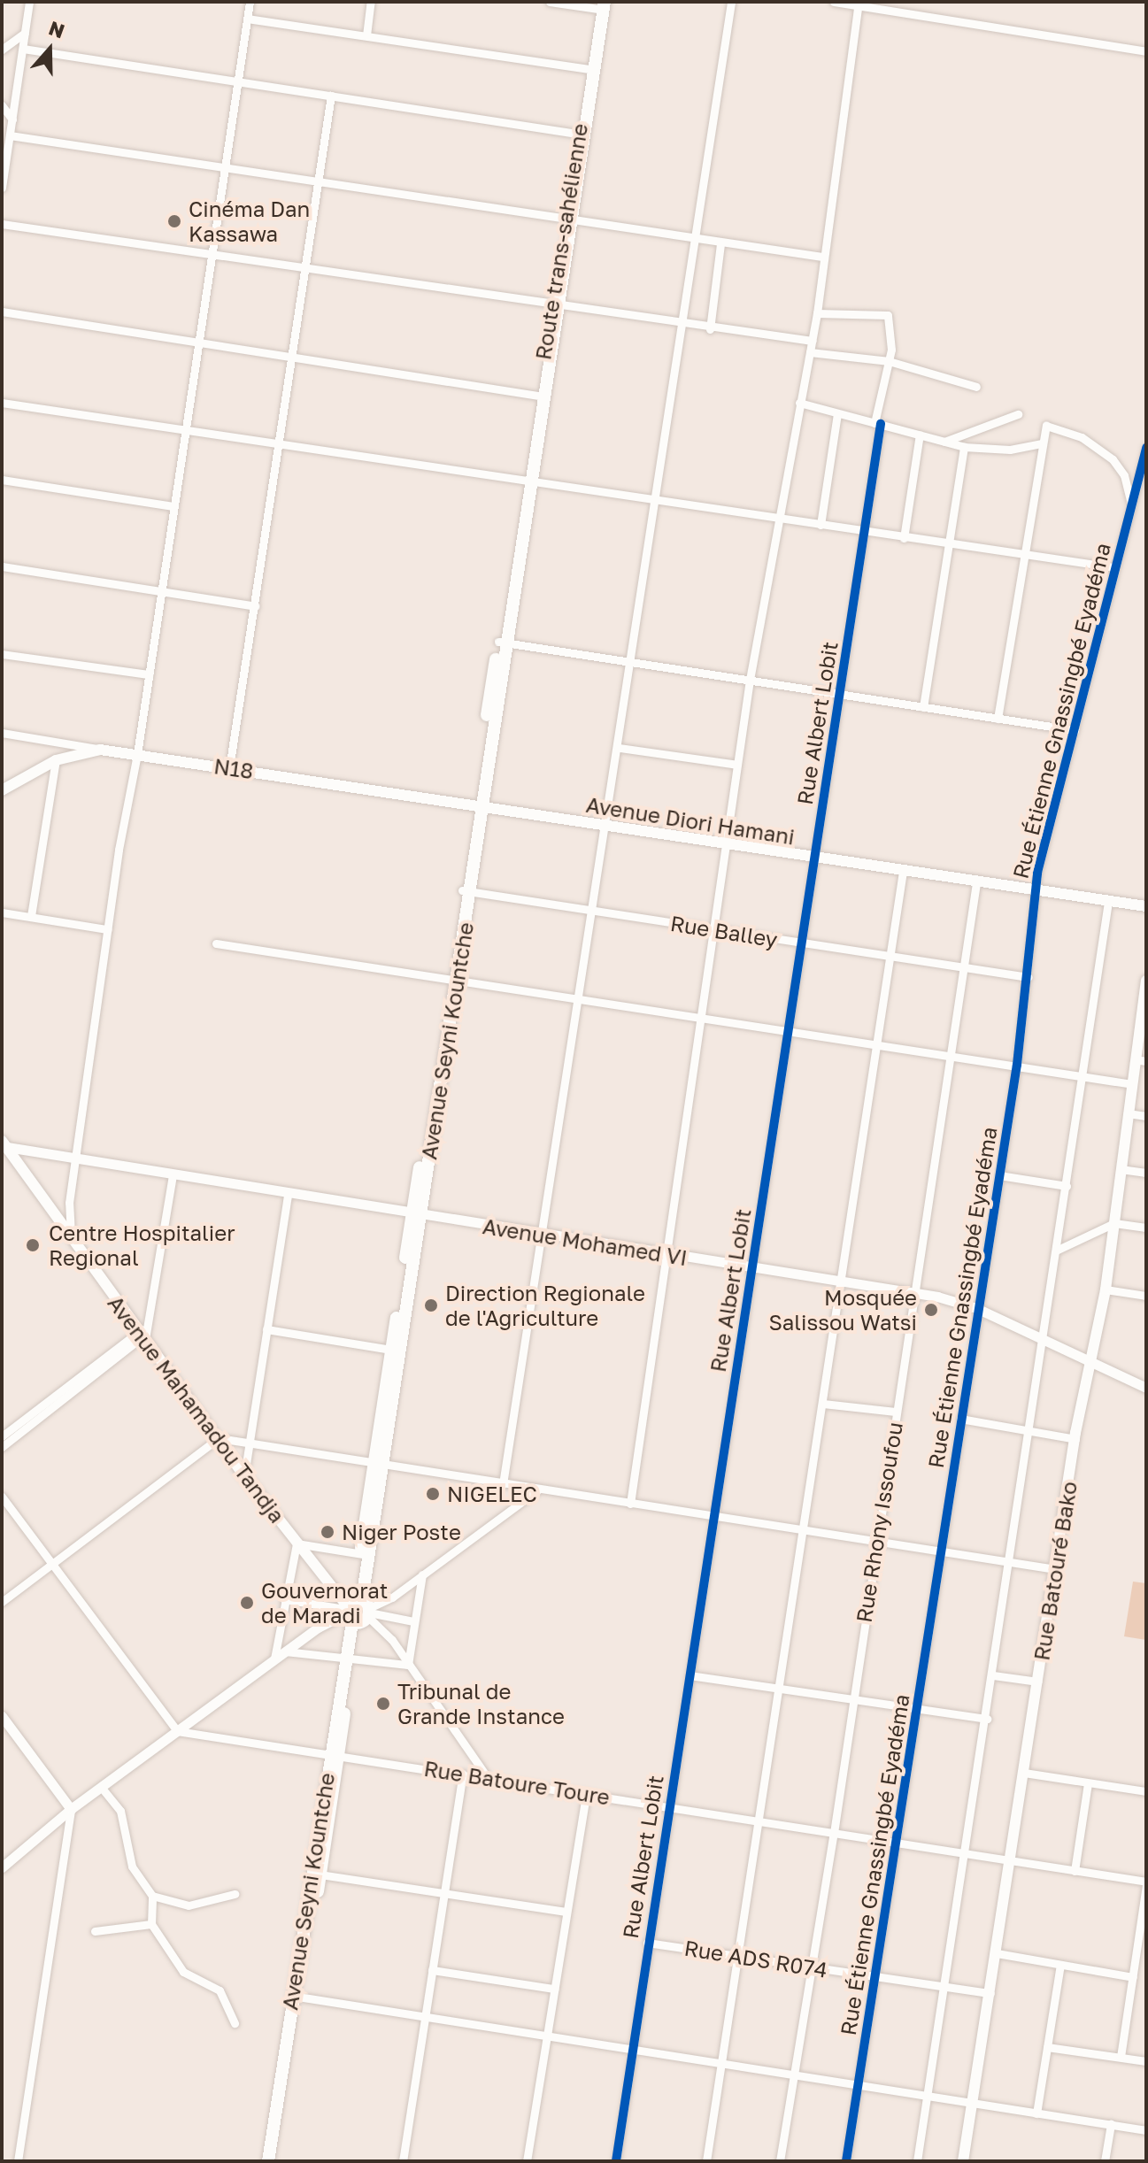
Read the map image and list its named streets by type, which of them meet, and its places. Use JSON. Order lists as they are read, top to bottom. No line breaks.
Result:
{"streets":{"highway":["Route trans-sahélienne","Avenue Seyni Kountche"],"main road":["N18","Avenue Diori Hamani","Avenue Mahamadou Tandja","Rue Batouré Bako"],"street":["Rue Étienne Gnassingbé Eyadéma","Rue Albert Lobit","Rue Balley","Avenue Mohamed VI","Rue Rhony Issoufou","Rue Batoure Toure","Rue ADS R074"]},"crossings":[["Route trans-sahélienne","Avenue Seyni Kountche"],["Rue Étienne Gnassingbé Eyadéma","Avenue Diori Hamani"],["Rue Étienne Gnassingbé Eyadéma","Rue Balley"],["Rue Étienne Gnassingbé Eyadéma","Avenue Mohamed VI"],["Rue Étienne Gnassingbé Eyadéma","Rue Batoure Toure"],["Rue Étienne Gnassingbé Eyadéma","Rue ADS R074"],["Rue Albert Lobit","Avenue Diori Hamani"],["Rue Albert Lobit","Rue Balley"],["Rue Albert Lobit","Avenue Mohamed VI"],["Rue Albert Lobit","Rue Batoure Toure"],["Rue Albert Lobit","Rue ADS R074"],["N18","Avenue Diori Hamani"],["N18","Avenue Seyni Kountche"],["Avenue Diori Hamani","Avenue Seyni Kountche"],["Avenue Diori Hamani","Rue Rhony Issoufou"],["Rue Balley","Avenue Seyni Kountche"],["Rue Balley","Rue Rhony Issoufou"],["Avenue Seyni Kountche","Avenue Mohamed VI"],["Avenue Seyni Kountche","Avenue Mahamadou Tandja"],["Avenue Seyni Kountche","Rue Batoure Toure"],["Avenue Mohamed VI","Avenue Mahamadou Tandja"],["Avenue Mohamed VI","Rue Rhony Issoufou"],["Avenue Mohamed VI","Rue Batouré Bako"],["Rue Rhony Issoufou","Rue Batoure Toure"],["Rue Rhony Issoufou","Rue ADS R074"],["Rue Batouré Bako","Rue Batoure Toure"],["Rue Batouré Bako","Rue ADS R074"]],"places":["Cinéma Dan Kassawa","Centre Hospitalier Regional","Direction Regionale de l'Agriculture","Mosquée Salissou Watsi","NIGELEC","Niger Poste","Gouvernorat de Maradi","Tribunal de Grande Instance"],"north":"top"}
